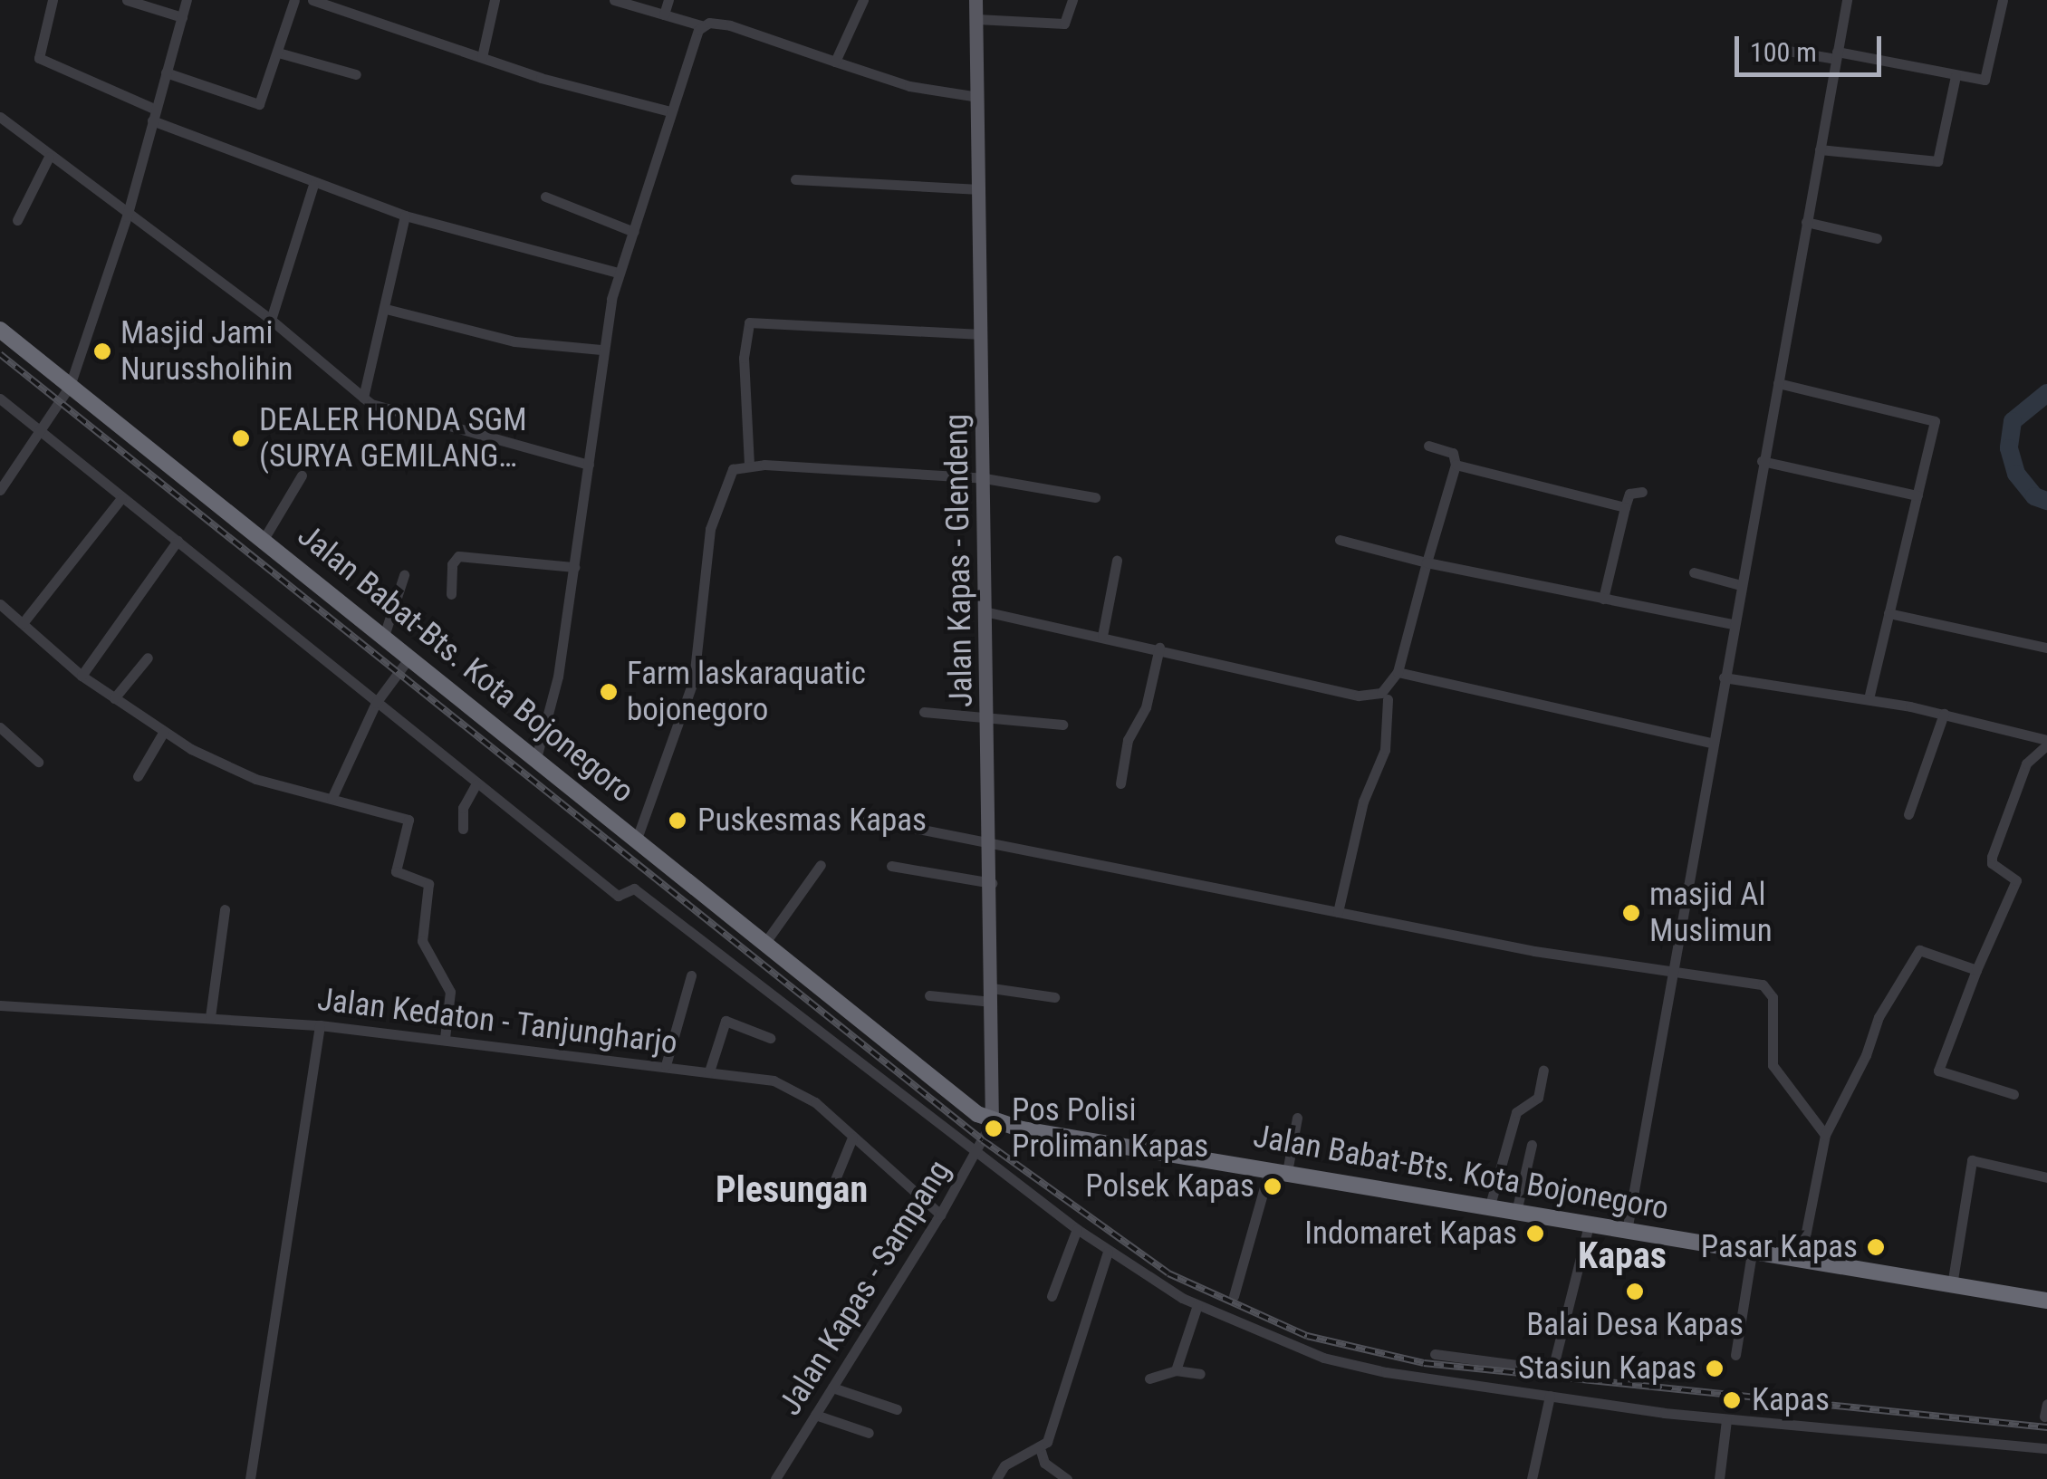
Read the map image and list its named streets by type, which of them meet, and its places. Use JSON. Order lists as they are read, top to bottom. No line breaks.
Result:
{"streets":{"highway":["Jalan Babat-Bts. Kota Bojonegoro"],"main road":["Jalan Kapas - Glendeng"],"street":["Jalan Kedaton - Tanjungharjo","Jalan Kapas - Sampang"]},"crossings":[["Jalan Kapas - Glendeng","Jalan Babat-Bts. Kota Bojonegoro"],["Jalan Kapas - Glendeng","Jalan Kapas - Sampang"],["Jalan Babat-Bts. Kota Bojonegoro","Jalan Kapas - Sampang"],["Jalan Kedaton - Tanjungharjo","Jalan Kapas - Sampang"]],"districts":["Plesungan","Kapas"],"places":["Masjid Jami Nurussholihin","DEALER HONDA SGM (SURYA GEMILANG…","Farm laskaraquatic bojonegoro","Puskesmas Kapas","masjid Al Muslimun","Pos Polisi Proliman Kapas","Polsek Kapas","Indomaret Kapas","Pasar Kapas","Balai Desa Kapas","Stasiun Kapas","Kapas"],"scale_bar":"100 m"}
